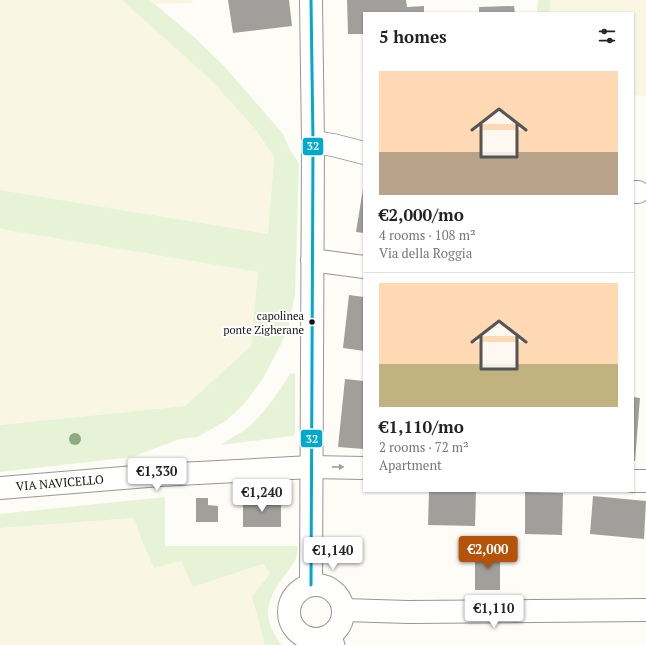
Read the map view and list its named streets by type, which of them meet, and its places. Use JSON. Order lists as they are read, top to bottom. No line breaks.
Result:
{"streets":{"street":["VIA NAVICELLO"]},"places":["capolinea ponte Zigherane"],"lines":["transit line 32"],"page":{"heading":"5 homes","list":[{"name":"€2,000/mo","note":"4 rooms · 108 m² · Via della Roggia"},{"name":"€1,110/mo","note":"2 rooms · 72 m² · Apartment"}],"price":["€1,330","€1,240","€2,000","€1,140","€1,110"]}}
